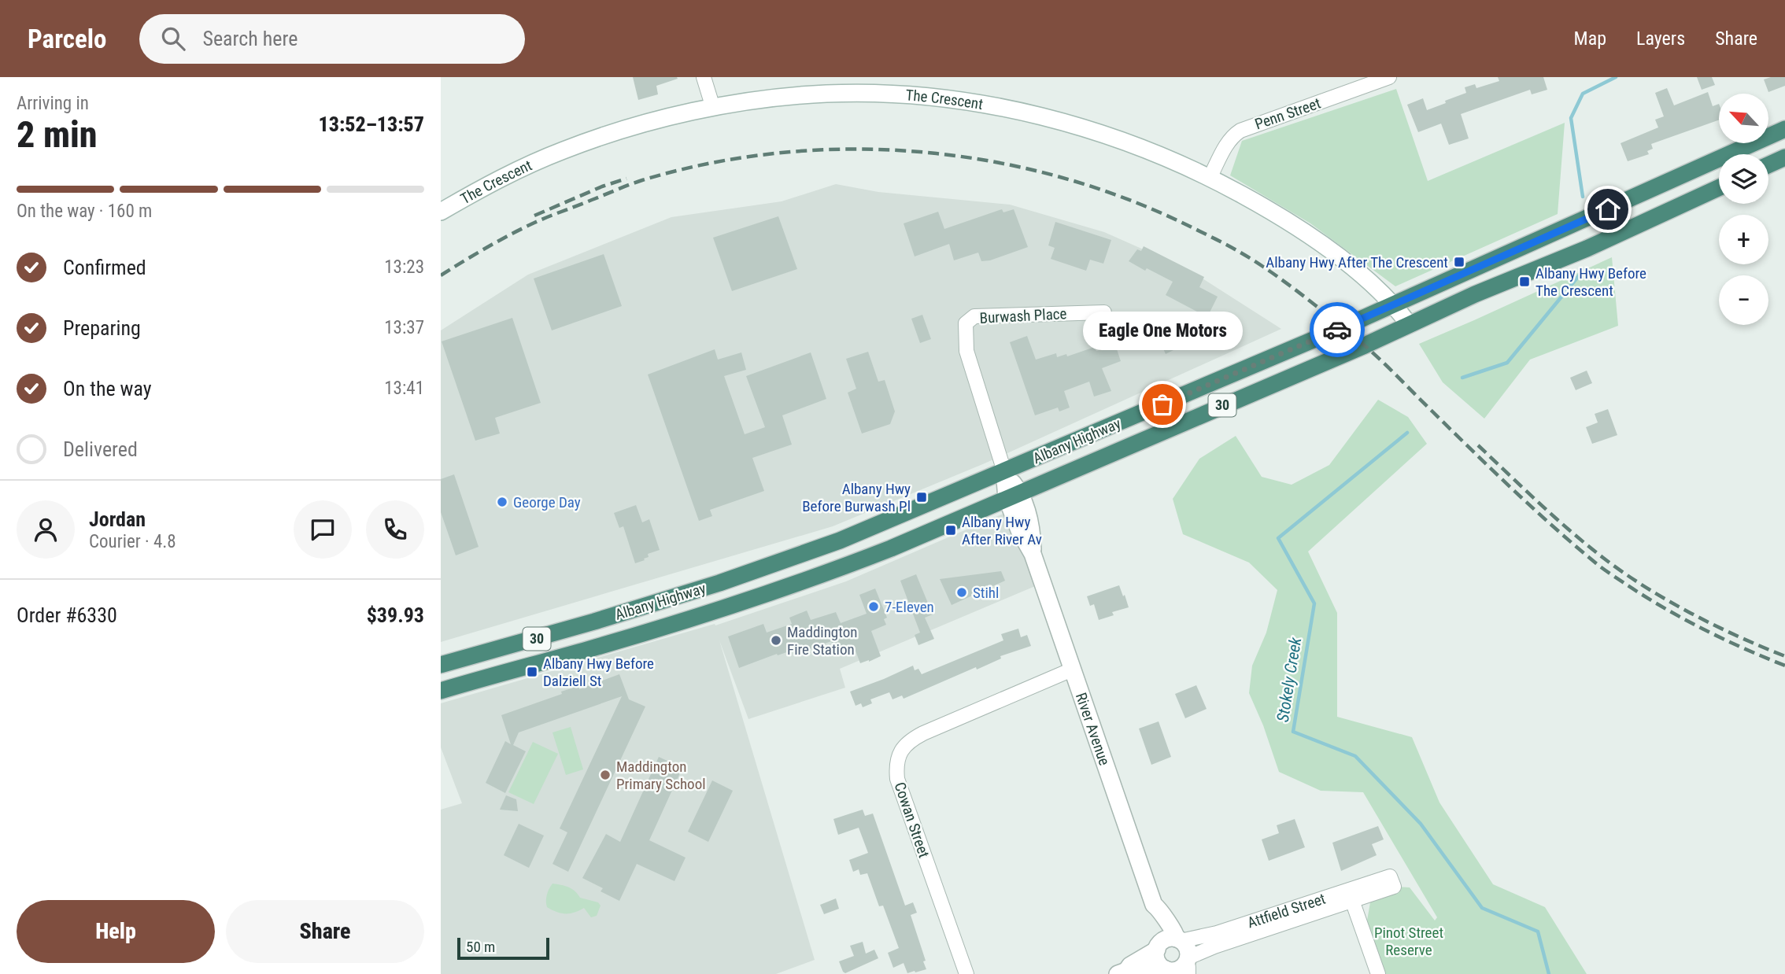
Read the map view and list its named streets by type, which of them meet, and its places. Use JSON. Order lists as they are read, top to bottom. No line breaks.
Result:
{"streets":{"highway":["30","Albany Highway"],"main road":["The Crescent","River Avenue"],"street":["Penn Street","Burwash Place","Cowan Street","Attfield Street"]},"crossings":[["The Crescent","Penn Street"],["The Crescent","Albany Highway"],["Burwash Place","Albany Highway"],["Burwash Place","River Avenue"],["Albany Highway","River Avenue"],["River Avenue","Cowan Street"],["River Avenue","Attfield Street"]],"water":["Stokely Creek"],"parks":["Pinot Street Reserve"],"places":{"transit":["Albany Hwy After The Crescent","Albany Hwy Before The Crescent","Albany Hwy Before Burwash Pl","Albany Hwy After River Av","Albany Hwy Before Dalziell St"],"other":["Eagle One Motors","George Day","Stihl","7-Eleven","Maddington Fire Station","Maddington Primary School"]},"scale_bar":"50 m","north":"top left","page":{"header":"Parcelo","search":"Search here","nav":["Map","Layers","Share"],"heading":["2 min","Arriving in","13:52–13:57"],"panel":["Jordan","Courier · 4.8","Order #6330","$39.93"],"map_buttons":["+","−"],"bar":"On the way · 160 m","list":[["Confirmed","13:23"],["Preparing","13:37"],["On the way","13:41"],"Delivered"],"bubble":"Eagle One Motors","buttons":["Help","Share"],"scale":"50 m"}}
